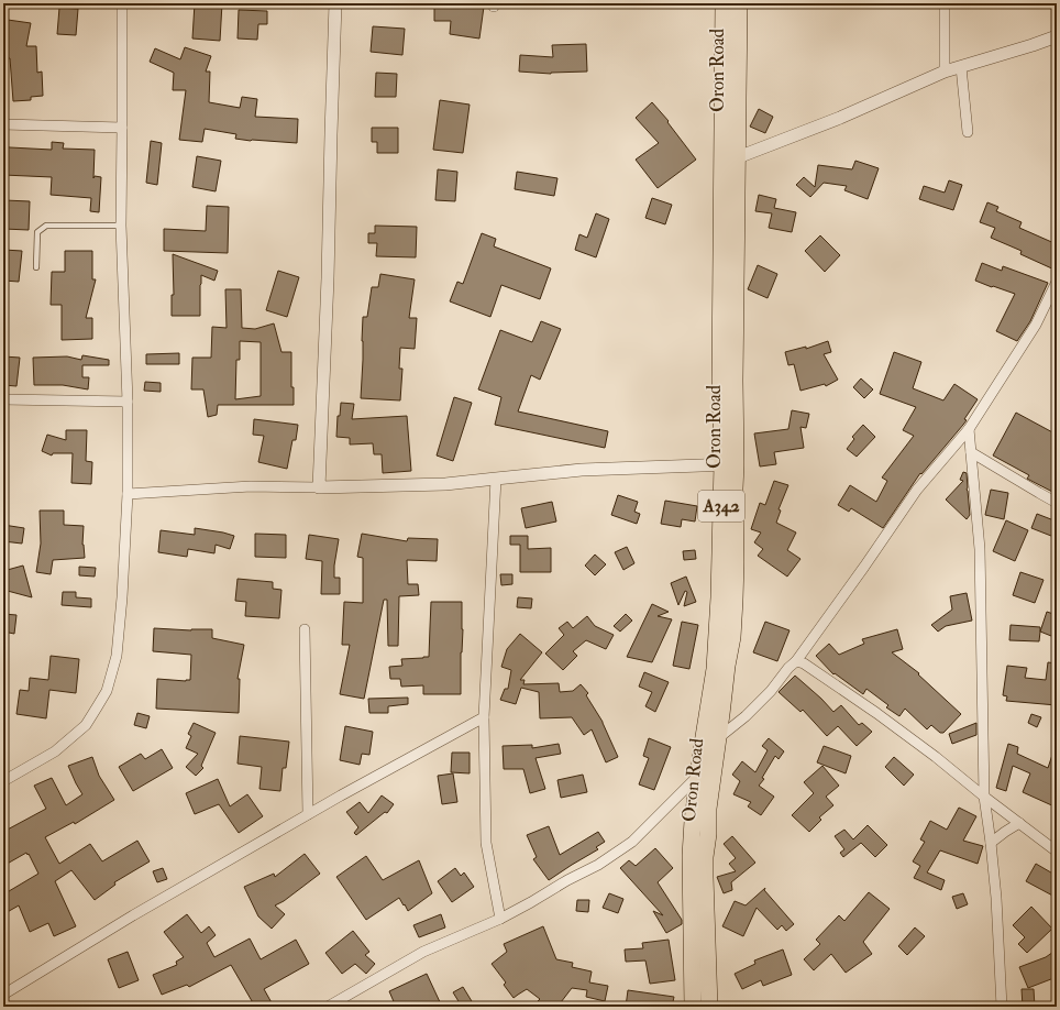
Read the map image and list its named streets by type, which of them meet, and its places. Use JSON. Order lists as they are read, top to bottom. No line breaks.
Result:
{"streets":{"highway":["Oron Road","A342"]}}
